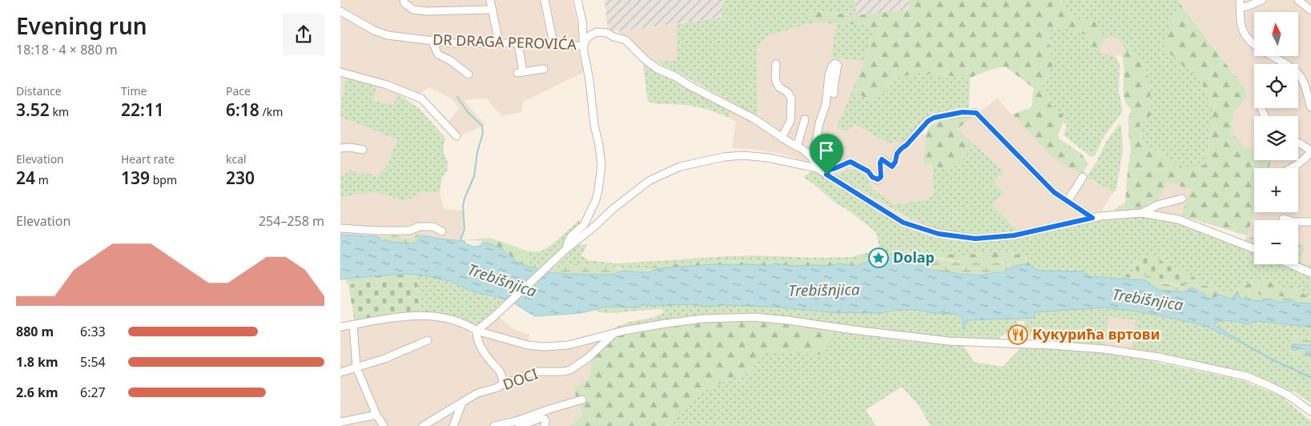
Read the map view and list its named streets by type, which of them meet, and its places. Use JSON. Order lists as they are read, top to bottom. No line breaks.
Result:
{"streets":{"street":["DR DRAGA PEROVIĆA","DOCI"]},"water":["Trebišnjica"],"places":{"place":["Dolap"],"restaurant":["Кукурића вртови"]},"north":"top","page":{"heading":["Evening run","18:18 · 4 × 880 m"],"map_buttons":["+","−"],"stats":[["Distance","3.52 km"],["Time","22:11"],["Pace","6:18 /km"],["Elevation","24 m"],["Heart rate","139 bpm"],["kcal","230"]],"chart":["Elevation","254–258 m"],"list":[{"name":"880 m","note":"6:33"},{"name":"1.8 km","note":"5:54"},{"name":"2.6 km","note":"6:27"}]}}
